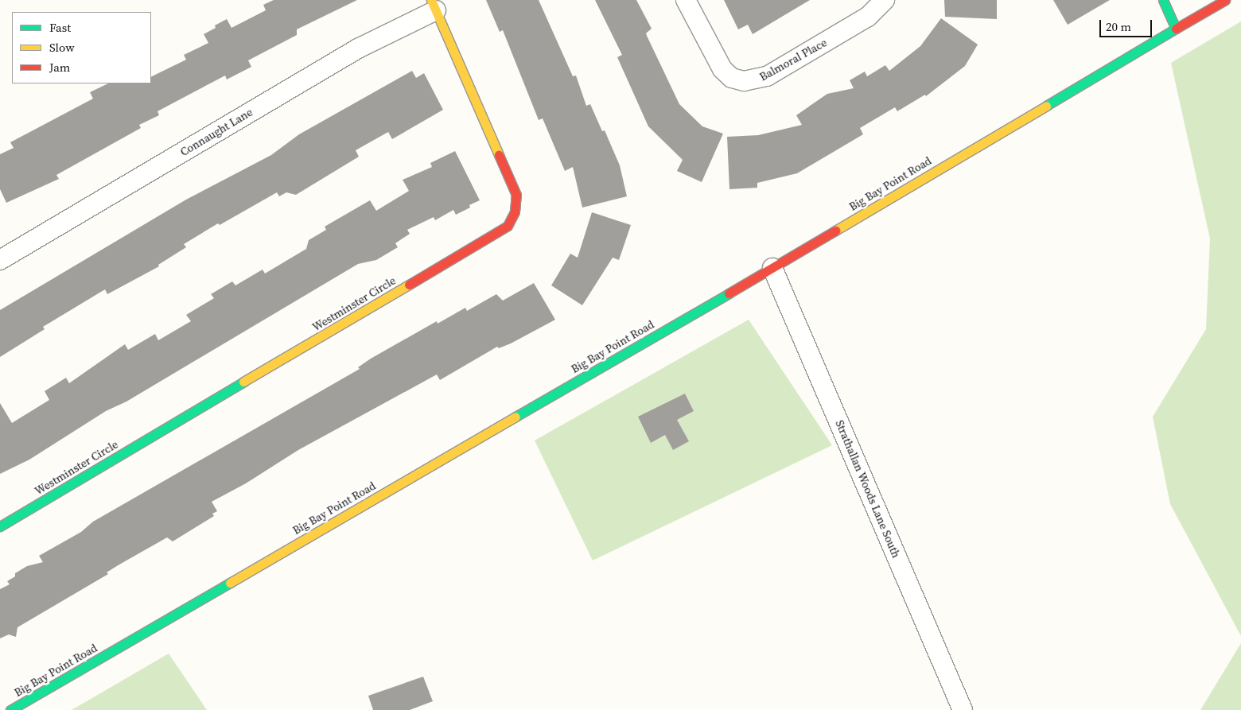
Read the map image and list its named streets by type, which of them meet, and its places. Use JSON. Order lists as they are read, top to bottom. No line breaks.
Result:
{"streets":{"main road":["Big Bay Point Road","Westminster Circle"],"street":["Balmoral Place","Connaught Lane","Strathallan Woods Lane South"]},"crossings":[["Connaught Lane","Westminster Circle"],["Big Bay Point Road","Strathallan Woods Lane South"]],"legend":["Fast","Slow","Jam"],"scale_bar":"20 m"}
